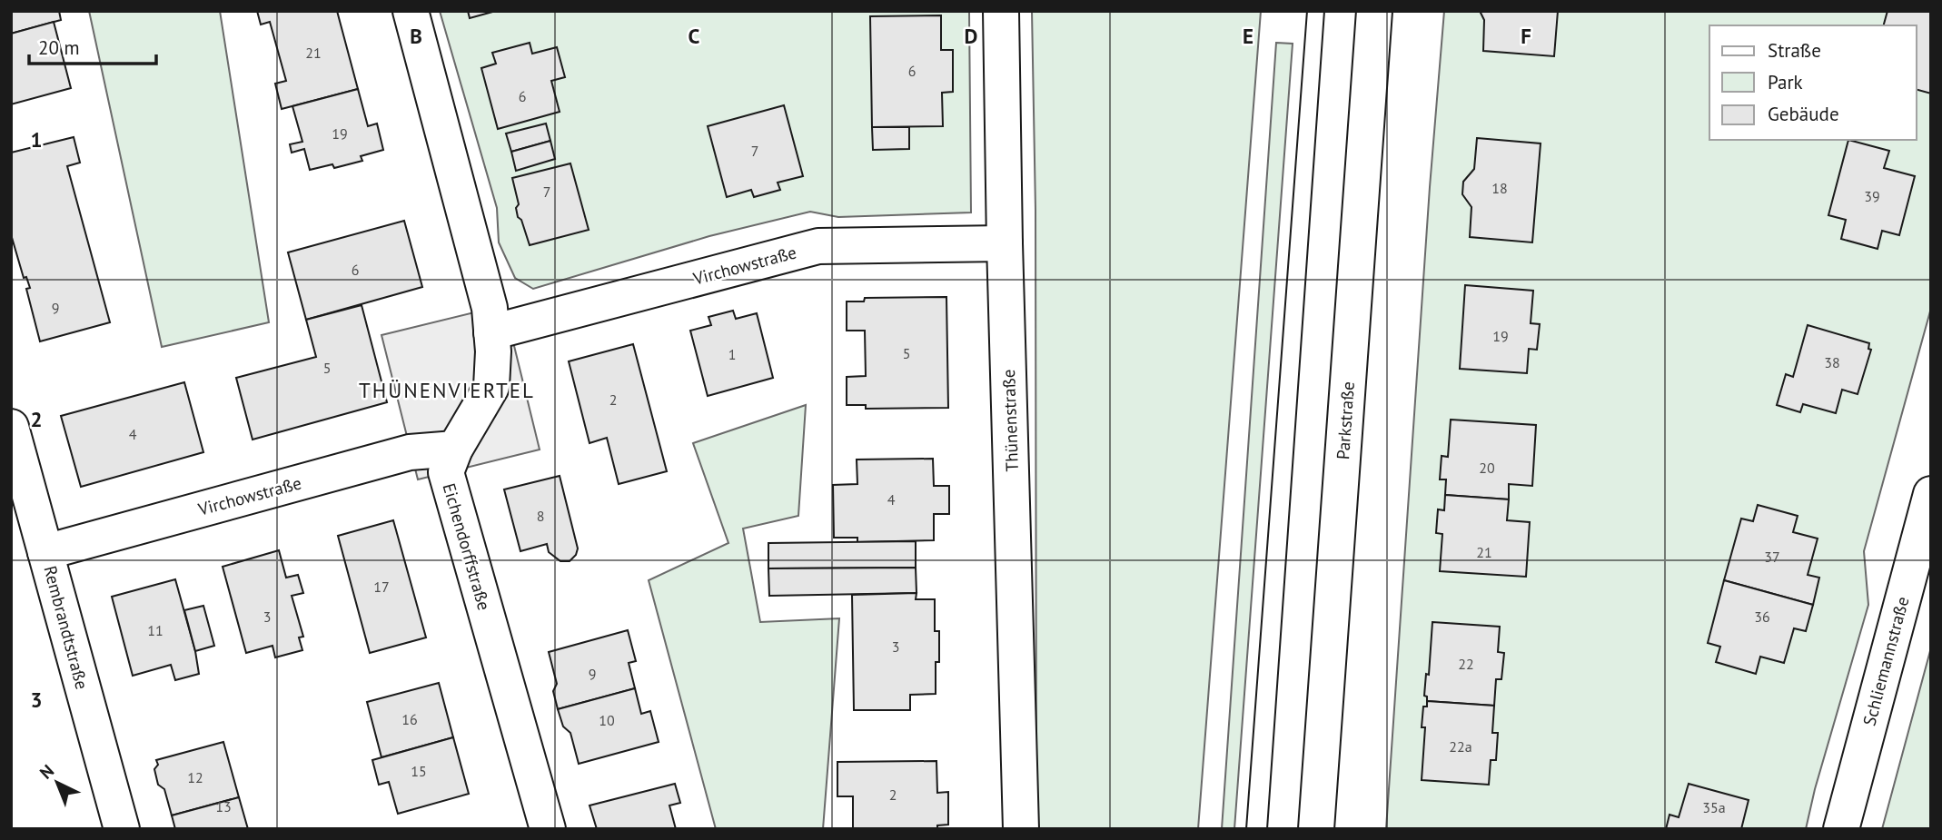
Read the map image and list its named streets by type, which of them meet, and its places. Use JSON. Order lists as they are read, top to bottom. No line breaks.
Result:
{"streets":{"street":["Virchowstraße","Thünenstraße","Parkstraße","Eichendorffstraße","Rembrandtstraße","Schliemannstraße"]},"crossings":[["Virchowstraße","Thünenstraße"],["Virchowstraße","Eichendorffstraße"],["Virchowstraße","Rembrandtstraße"]],"districts":["THÜNENVIERTEL"],"house_numbers":["21","6","6","19","7","18","7","39","6","9","19","5","1","38","5","2","4","20","4","8","21","37","17","3","36","11","3","22","9","16","10","22a","15","12","2","13","35a"],"legend":["Straße","Park","Gebäude"],"scale_bar":"20 m","north":"top left","grid":{"columns":["B","C","D","E","F"],"rows":["1","2","3"]}}
